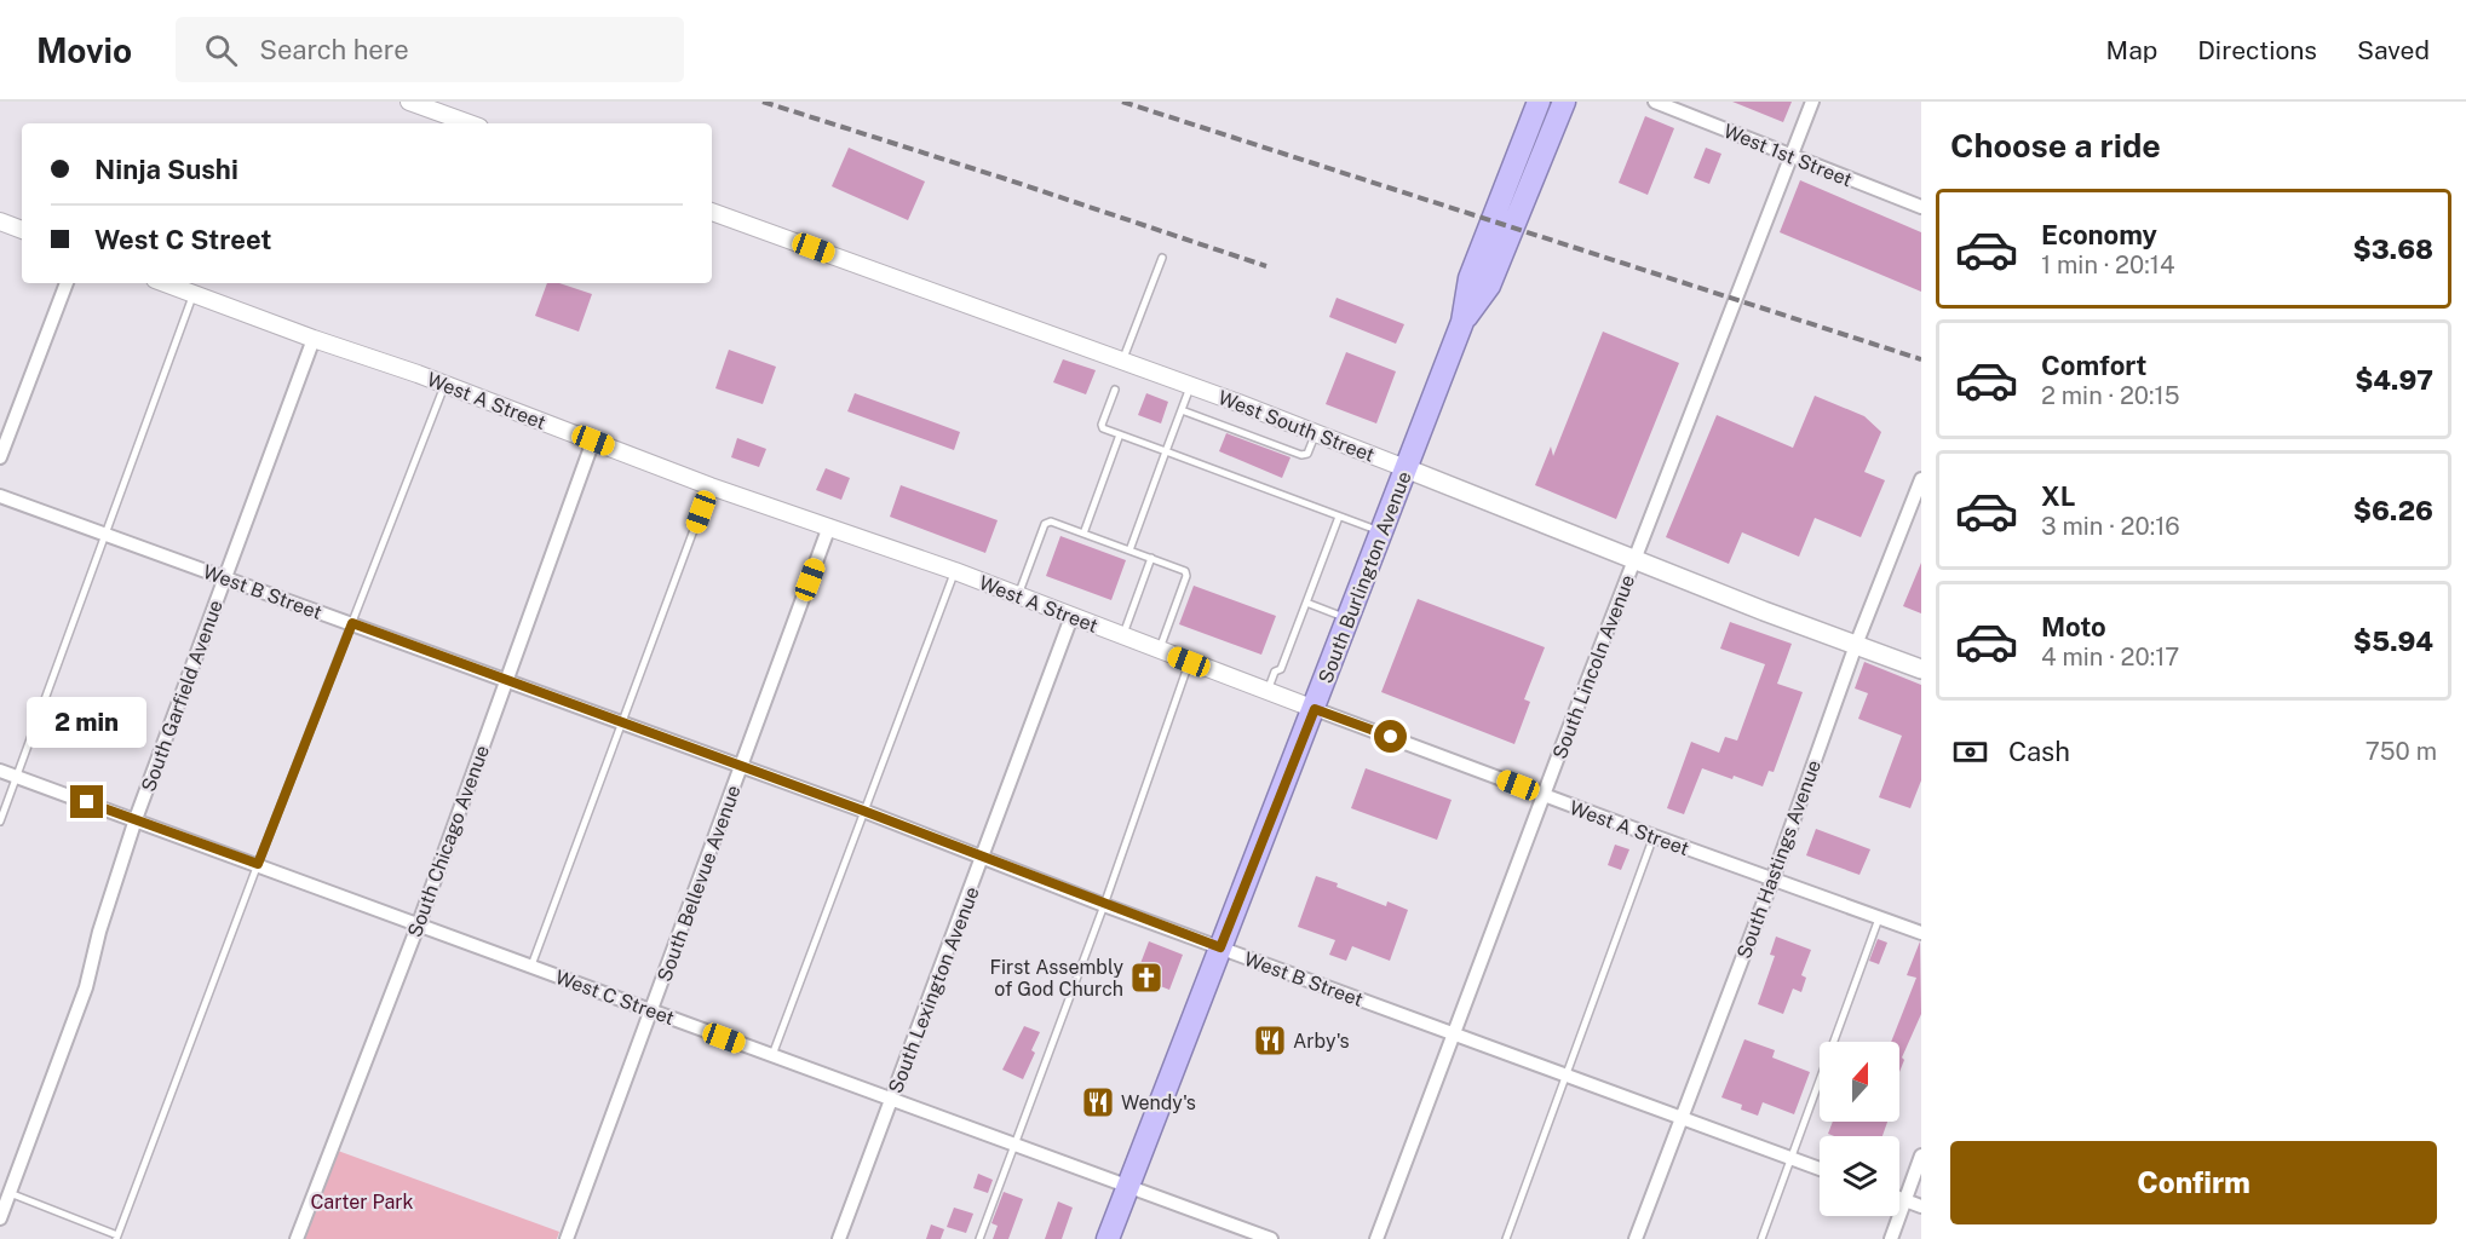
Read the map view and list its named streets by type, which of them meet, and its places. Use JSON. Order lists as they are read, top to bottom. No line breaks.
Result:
{"streets":{"highway":["South Burlington Avenue"],"main road":["West South Street"],"street":["West 1st Street","West A Street","West B Street","South Lincoln Avenue","South Garfield Avenue","South Chicago Avenue","South Hastings Avenue","South Bellevue Avenue","South Lexington Avenue","West C Street"]},"crossings":[["West 1st Street","South Lincoln Avenue"],["West A Street","South Burlington Avenue"],["West A Street","South Lincoln Avenue"],["West A Street","South Garfield Avenue"],["West A Street","South Chicago Avenue"],["West A Street","South Hastings Avenue"],["West A Street","South Bellevue Avenue"],["West A Street","South Lexington Avenue"],["West South Street","South Burlington Avenue"],["West South Street","South Lincoln Avenue"],["West South Street","South Hastings Avenue"],["South Burlington Avenue","West B Street"],["South Burlington Avenue","West C Street"],["West B Street","South Lincoln Avenue"],["West B Street","South Garfield Avenue"],["West B Street","South Chicago Avenue"],["West B Street","South Hastings Avenue"],["West B Street","South Bellevue Avenue"],["West B Street","South Lexington Avenue"],["South Garfield Avenue","West C Street"],["South Chicago Avenue","West C Street"],["South Bellevue Avenue","West C Street"],["South Lexington Avenue","West C Street"]],"parks":["Carter Park"],"places":{"church":["First Assembly of God Church"],"restaurant":["Arby's","Wendy's"]},"north":"top","page":{"header":"Movio","search":"Search here","nav":["Map","Directions","Saved"],"heading":"Choose a ride","banner":["Ninja Sushi","West C Street"],"list":[{"name":"Economy","note":"1 min · 20:14","value":"$3.68"},{"name":"Comfort","note":"2 min · 20:15","value":"$4.97"},{"name":"XL","note":"3 min · 20:16","value":"$6.26"},{"name":"Moto","note":"4 min · 20:17","value":"$5.94"}],"bubble":"2 min","pay":["Cash","750 m"],"buttons":"Confirm"}}
